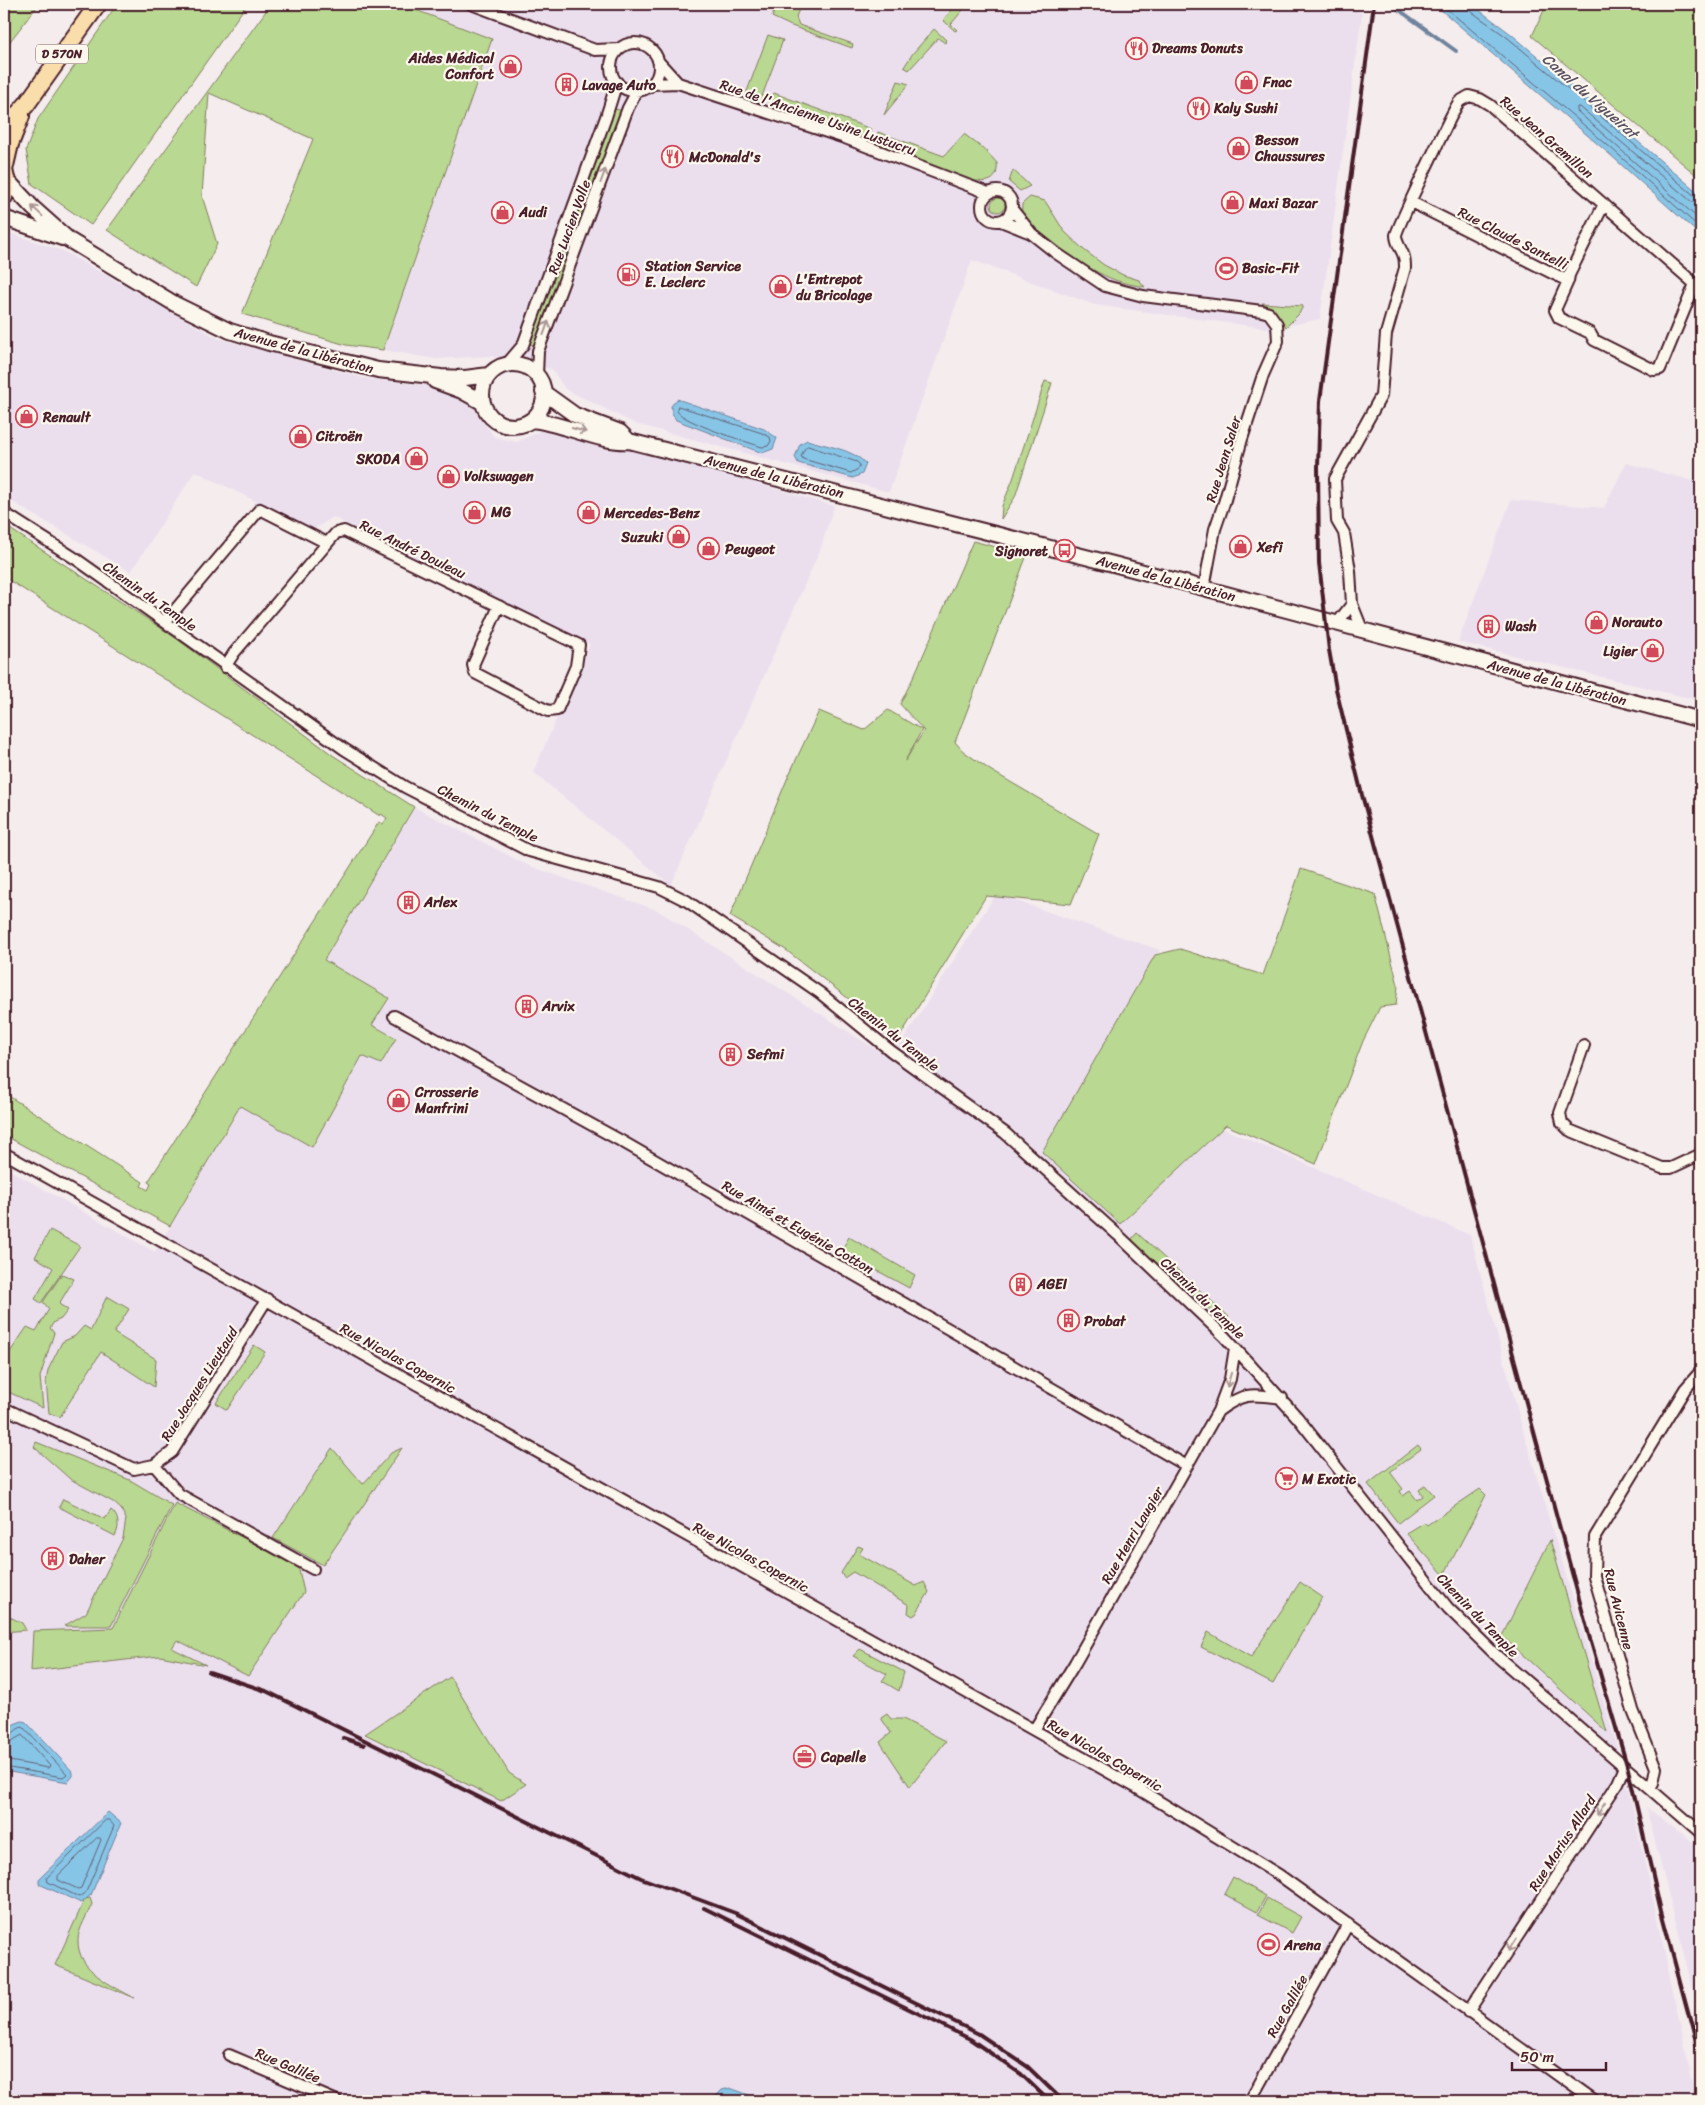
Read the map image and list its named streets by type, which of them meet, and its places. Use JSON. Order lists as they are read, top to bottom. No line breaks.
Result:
{"streets":{"main road":["D 570N","Avenue de la Libération"],"street":["Rue de l'Ancienne Usine Lustucru","Rue Jean Gremillon","Rue Lucien Volle","Rue Claude Santelli","Rue Jean Saler","Rue André Douleau","Chemin du Temple","Rue Aimé et Eugénie Cotton","Rue Nicolas Copernic","Rue Jacques Lieutaud","Rue Henri Laugier","Rue Avicenne","Rue Marius Allard","Rue Galilée"]},"crossings":[["D 570N","Avenue de la Libération"],["Rue de l'Ancienne Usine Lustucru","Rue Lucien Volle"],["Rue de l'Ancienne Usine Lustucru","Rue Jean Saler"],["Rue Jean Gremillon","Rue Claude Santelli"],["Rue Lucien Volle","Avenue de la Libération"],["Avenue de la Libération","Rue Jean Saler"],["Rue André Douleau","Chemin du Temple"],["Chemin du Temple","Rue Henri Laugier"],["Chemin du Temple","Rue Marius Allard"],["Rue Aimé et Eugénie Cotton","Rue Henri Laugier"],["Rue Nicolas Copernic","Rue Jacques Lieutaud"],["Rue Nicolas Copernic","Rue Henri Laugier"],["Rue Nicolas Copernic","Rue Marius Allard"],["Rue Nicolas Copernic","Rue Galilée"]],"one_way":["Rue Marius Allard"],"water":["Canal du Vigueirat"],"places":{"restaurant":["Dreams Donuts","Kaly Sushi","McDonald's"],"shop":["Aides Médical Confort","Fnac","Besson Chaussures","Maxi Bazar","Audi","L'Entrepot du Bricolage","Renault","Citroën","SKODA","Volkswagen","MG","Mercedes-Benz","Suzuki","Xefi","Peugeot","Norauto","Ligier","Crrosserie Manfrini"],"building":["Lavage Auto","Wash","Arlex","Arvix","Sefmi","AGEI","Probat","Daher"],"sports":["Basic-Fit","Arena"],"fuel station":["Station Service E. Leclerc"],"bus stop":["Signoret"],"supermarket":["M Exotic"],"office":["Capelle"]},"scale_bar":"50 m"}
